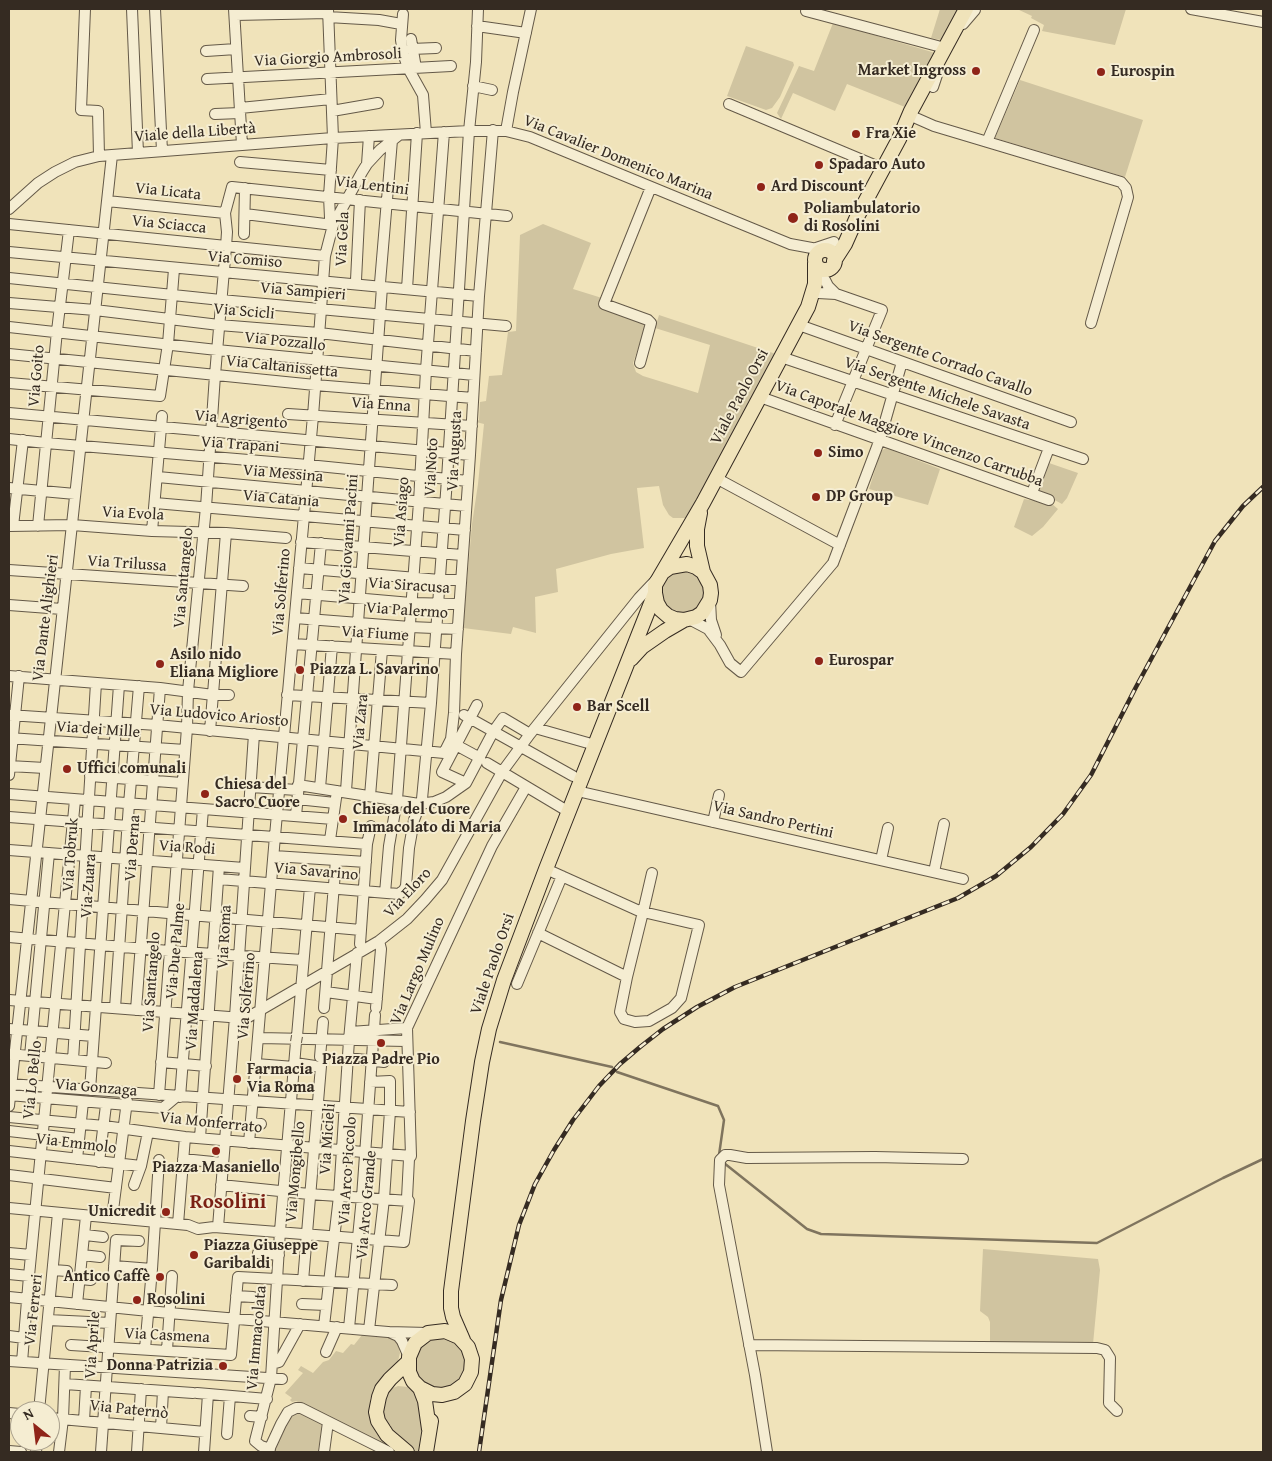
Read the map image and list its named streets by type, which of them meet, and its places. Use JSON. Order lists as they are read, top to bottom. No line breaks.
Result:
{"streets":{"main road":["Viale Paolo Orsi"],"street":["Via Giorgio Ambrosoli","Viale della Libertà","Via Cavalier Domenico Marina","Via Lentini","Via Licata","Via Sciacca","Via Gela","Via Comiso","Via Sampieri","Via Scicli","Via Pozzallo","Via Sergente Corrado Cavallo","Via Caltanissetta","Via Goito","Via Sergente Michele Savasta","Via Enna","Via Agrigento","Via Caporale Maggiore Vincenzo Carrubba","Via Trapani","Via Augusta","Via Noto","Via Messina","Via Catania","Via Asiago","Via Evola","Via Giovanni Pacini","Via Trilussa","Via Santangelo","Via Siracusa","Via Solferino","Via Palermo","Via Dante Alighieri","Via Fiume","Via Ludovico Ariosto","Via Zara","Via dei Mille","Via Sandro Pertini","Via Derna","Via Rodi","Via Tobruk","Via Savarino","Via Zuara","Via Eloro","Via Roma","Via Due Palme","Via Largo Mulino","Via Maddalena","Via Lo Bello","Via Gonzaga","Via Monferrato","Via Micieli","Via Emmolo","Via Arco Piccolo","Via Mongibello","Via Arco Grande","Via Ferreri","Via Casmena","Via Immacolata","Via Aprile","Via Paternò"]},"crossings":[["Via Giorgio Ambrosoli","Via Solferino"],["Viale della Libertà","Via Cavalier Domenico Marina"],["Viale della Libertà","Via Giovanni Pacini"],["Viale della Libertà","Via Solferino"],["Viale della Libertà","Via Dante Alighieri"],["Via Cavalier Domenico Marina","Via Augusta"],["Via Cavalier Domenico Marina","Via Noto"],["Via Cavalier Domenico Marina","Via Asiago"],["Via Cavalier Domenico Marina","Via Giovanni Pacini"],["Via Cavalier Domenico Marina","Via Solferino"],["Via Lentini","Via Gela"],["Via Lentini","Via Augusta"],["Via Lentini","Via Noto"],["Via Lentini","Via Asiago"],["Via Lentini","Via Giovanni Pacini"],["Via Lentini","Via Santangelo"],["Via Lentini","Via Solferino"],["Via Licata","Via Santangelo"],["Via Licata","Via Dante Alighieri"],["Via Sciacca","Via Goito"],["Via Sciacca","Via Santangelo"],["Via Sciacca","Via Solferino"],["Via Sciacca","Via Dante Alighieri"],["Via Comiso","Via Goito"],["Via Comiso","Via Augusta"],["Via Comiso","Via Noto"],["Via Comiso","Via Asiago"],["Via Comiso","Via Giovanni Pacini"],["Via Comiso","Via Santangelo"],["Via Comiso","Via Solferino"],["Via Comiso","Via Dante Alighieri"],["Via Sampieri","Via Goito"],["Via Sampieri","Via Augusta"],["Via Sampieri","Via Noto"],["Via Sampieri","Via Asiago"],["Via Sampieri","Via Giovanni Pacini"],["Via Sampieri","Via Santangelo"],["Via Sampieri","Via Solferino"],["Via Sampieri","Via Dante Alighieri"],["Via Scicli","Via Goito"],["Via Scicli","Via Augusta"],["Via Scicli","Via Noto"],["Via Scicli","Via Asiago"],["Via Scicli","Via Giovanni Pacini"],["Via Scicli","Via Santangelo"],["Via Scicli","Via Solferino"],["Via Scicli","Via Dante Alighieri"],["Via Pozzallo","Via Goito"],["Via Pozzallo","Via Augusta"],["Via Pozzallo","Via Noto"],["Via Pozzallo","Via Asiago"],["Via Pozzallo","Via Giovanni Pacini"],["Via Pozzallo","Via Santangelo"],["Via Pozzallo","Via Solferino"],["Via Pozzallo","Via Dante Alighieri"],["Via Sergente Corrado Cavallo","Viale Paolo Orsi"],["Via Caltanissetta","Via Goito"],["Via Caltanissetta","Via Augusta"],["Via Caltanissetta","Via Noto"],["Via Caltanissetta","Via Asiago"],["Via Caltanissetta","Via Giovanni Pacini"],["Via Caltanissetta","Via Santangelo"],["Via Caltanissetta","Via Solferino"],["Via Caltanissetta","Via Dante Alighieri"],["Via Goito","Via Agrigento"],["Via Goito","Via Trapani"],["Via Goito","Via Evola"],["Via Sergente Michele Savasta","Viale Paolo Orsi"],["Viale Paolo Orsi","Via Caporale Maggiore Vincenzo Carrubba"],["Viale Paolo Orsi","Via Sandro Pertini"],["Viale Paolo Orsi","Via Eloro"],["Via Enna","Via Augusta"],["Via Enna","Via Noto"],["Via Enna","Via Asiago"],["Via Enna","Via Giovanni Pacini"],["Via Enna","Via Solferino"],["Via Agrigento","Via Augusta"],["Via Agrigento","Via Noto"],["Via Agrigento","Via Asiago"],["Via Agrigento","Via Giovanni Pacini"],["Via Agrigento","Via Santangelo"],["Via Agrigento","Via Solferino"],["Via Agrigento","Via Dante Alighieri"],["Via Trapani","Via Augusta"],["Via Trapani","Via Noto"],["Via Trapani","Via Asiago"],["Via Trapani","Via Giovanni Pacini"],["Via Trapani","Via Santangelo"],["Via Trapani","Via Solferino"],["Via Trapani","Via Dante Alighieri"],["Via Augusta","Via Noto"],["Via Augusta","Via Messina"],["Via Augusta","Via Catania"],["Via Augusta","Via Siracusa"],["Via Augusta","Via Palermo"],["Via Augusta","Via Fiume"],["Via Augusta","Via Ludovico Ariosto"],["Via Noto","Via Messina"],["Via Noto","Via Catania"],["Via Noto","Via Siracusa"],["Via Noto","Via Palermo"],["Via Noto","Via Fiume"],["Via Noto","Via Ludovico Ariosto"],["Via Noto","Via Savarino"],["Via Messina","Via Asiago"],["Via Messina","Via Giovanni Pacini"],["Via Messina","Via Santangelo"],["Via Messina","Via Solferino"],["Via Catania","Via Asiago"],["Via Catania","Via Giovanni Pacini"],["Via Catania","Via Santangelo"],["Via Catania","Via Solferino"],["Via Asiago","Via Siracusa"],["Via Asiago","Via Palermo"],["Via Asiago","Via Fiume"],["Via Asiago","Via Ludovico Ariosto"],["Via Asiago","Via Savarino"],["Via Evola","Via Santangelo"],["Via Evola","Via Dante Alighieri"],["Via Giovanni Pacini","Via Siracusa"],["Via Giovanni Pacini","Via Solferino"],["Via Giovanni Pacini","Via Palermo"],["Via Giovanni Pacini","Via Fiume"],["Via Giovanni Pacini","Via Ludovico Ariosto"],["Via Trilussa","Via Santangelo"],["Via Trilussa","Via Dante Alighieri"],["Via Santangelo","Via Ludovico Ariosto"],["Via Santangelo","Via dei Mille"],["Via Santangelo","Via Rodi"],["Via Santangelo","Via Gonzaga"],["Via Siracusa","Via Solferino"],["Via Solferino","Via Palermo"],["Via Solferino","Via Fiume"],["Via Solferino","Via Ludovico Ariosto"],["Via Solferino","Via Savarino"],["Via Solferino","Via Eloro"],["Via Solferino","Via Gonzaga"],["Via Solferino","Via Monferrato"],["Via Dante Alighieri","Via Ludovico Ariosto"],["Via Dante Alighieri","Via dei Mille"],["Via Dante Alighieri","Via Rodi"],["Via Dante Alighieri","Via Gonzaga"],["Via Fiume","Via Zara"],["Via Ludovico Ariosto","Via Zara"],["Via Ludovico Ariosto","Via Derna"],["Via Ludovico Ariosto","Via Tobruk"],["Via Ludovico Ariosto","Via Zuara"],["Via Ludovico Ariosto","Via Roma"],["Via dei Mille","Via Derna"],["Via dei Mille","Via Tobruk"],["Via dei Mille","Via Zuara"],["Via Sandro Pertini","Via Eloro"],["Via Derna","Via Rodi"],["Via Rodi","Via Tobruk"],["Via Rodi","Via Zuara"],["Via Rodi","Via Roma"],["Via Rodi","Via Due Palme"],["Via Rodi","Via Maddalena"],["Via Rodi","Via Lo Bello"],["Via Savarino","Via Roma"],["Via Savarino","Via Maddalena"],["Via Savarino","Via Micieli"],["Via Savarino","Via Immacolata"],["Via Zuara","Via Gonzaga"],["Via Eloro","Via Roma"],["Via Eloro","Via Gonzaga"],["Via Eloro","Via Micieli"],["Via Eloro","Via Arco Piccolo"],["Via Eloro","Via Immacolata"],["Via Due Palme","Via Gonzaga"],["Via Largo Mulino","Via Gonzaga"],["Via Largo Mulino","Via Monferrato"],["Via Largo Mulino","Via Arco Grande"],["Via Maddalena","Via Gonzaga"],["Via Maddalena","Via Monferrato"],["Via Lo Bello","Via Gonzaga"],["Via Lo Bello","Via Monferrato"],["Via Lo Bello","Via Emmolo"],["Via Gonzaga","Via Micieli"],["Via Gonzaga","Via Arco Piccolo"],["Via Gonzaga","Via Mongibello"],["Via Gonzaga","Via Arco Grande"],["Via Gonzaga","Via Immacolata"],["Via Monferrato","Via Micieli"],["Via Monferrato","Via Arco Piccolo"],["Via Monferrato","Via Mongibello"],["Via Monferrato","Via Arco Grande"],["Via Monferrato","Via Immacolata"],["Via Arco Piccolo","Via Arco Grande"],["Via Casmena","Via Aprile"],["Via Aprile","Via Paternò"]],"districts":["Rosolini"],"places":["Market Ingross","Eurospin","Fra Xie","Spadaro Auto","Ard Discount","Poliambulatorio di Rosolini","Simo","DP Group","Eurospar","Asilo nido Eliana Migliore","Piazza L. Savarino","Bar Scell","Uffici comunali","Chiesa del Sacro Cuore","Chiesa del Cuore Immacolato di Maria","Piazza Padre Pio","Farmacia Via Roma","Piazza Masaniello","Unicredit","Piazza Giuseppe Garibaldi","Antico Caffè","Rosolini","Donna Patrizia"],"north":"top left"}
